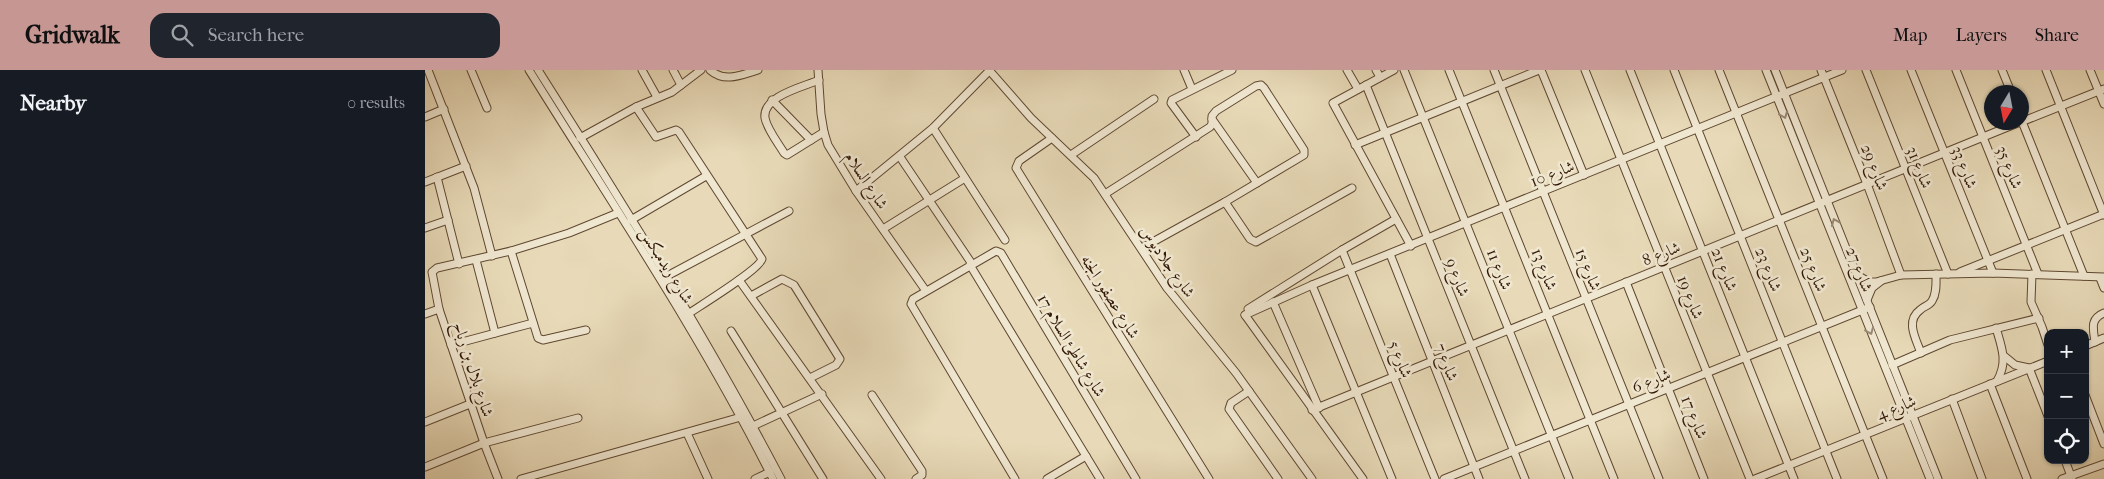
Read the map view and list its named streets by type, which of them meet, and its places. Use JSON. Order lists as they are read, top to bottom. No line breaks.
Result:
{"streets":{"street":["شارع 29","شارع 31","شارع 33","شارع 35","شارع 10","شارع السلام","شارع 8","شارع جلاديوس","شارع ريدمبكس","شارع 11","شارع 13","شارع 15","شارع 21","شارع 23","شارع 25","شارع 27","شارع 9","شارع عصفور الجنه","شارع 19","شارع شاطئ السلام 17","شارع 5","شارع 7","شارع بلال بن رباح","شارع 6","شارع 4","شارع 17"]},"crossings":[["شارع 29","شارع 10"],["شارع 29","شارع 8"],["شارع 31","شارع 8"],["شارع 33","شارع 8"],["شارع 35","شارع 8"],["شارع 10","شارع 11"],["شارع 10","شارع 13"],["شارع 10","شارع 15"],["شارع 10","شارع 21"],["شارع 10","شارع 23"],["شارع 10","شارع 25"],["شارع 10","شارع 27"],["شارع 10","شارع 9"],["شارع 10","شارع 19"],["شارع 10","شارع 5"],["شارع 10","شارع 7"],["شارع السلام","شارع شاطئ السلام 17"],["شارع 8","شارع 11"],["شارع 8","شارع 13"],["شارع 8","شارع 15"],["شارع 8","شارع 21"],["شارع 8","شارع 23"],["شارع 8","شارع 25"],["شارع 8","شارع 27"],["شارع 8","شارع 9"],["شارع 8","شارع 19"],["شارع 8","شارع 5"],["شارع 8","شارع 7"],["شارع 8","شارع 17"],["شارع جلاديوس","شارع عصفور الجنه"],["شارع 11","شارع 6"],["شارع 13","شارع 6"],["شارع 15","شارع 6"],["شارع 21","شارع 6"],["شارع 21","شارع 4"],["شارع 23","شارع 6"],["شارع 23","شارع 4"],["شارع 25","شارع 6"],["شارع 25","شارع 4"],["شارع 27","شارع 6"],["شارع 27","شارع 4"],["شارع 9","شارع 6"],["شارع 19","شارع 6"],["شارع 7","شارع 6"],["شارع 6","شارع 17"]],"north":"bottom","page":{"header":"Gridwalk","search":"Search here","nav":["Map","Layers","Share"],"heading":["Nearby","0 results"],"map_buttons":["+","−"]}}
